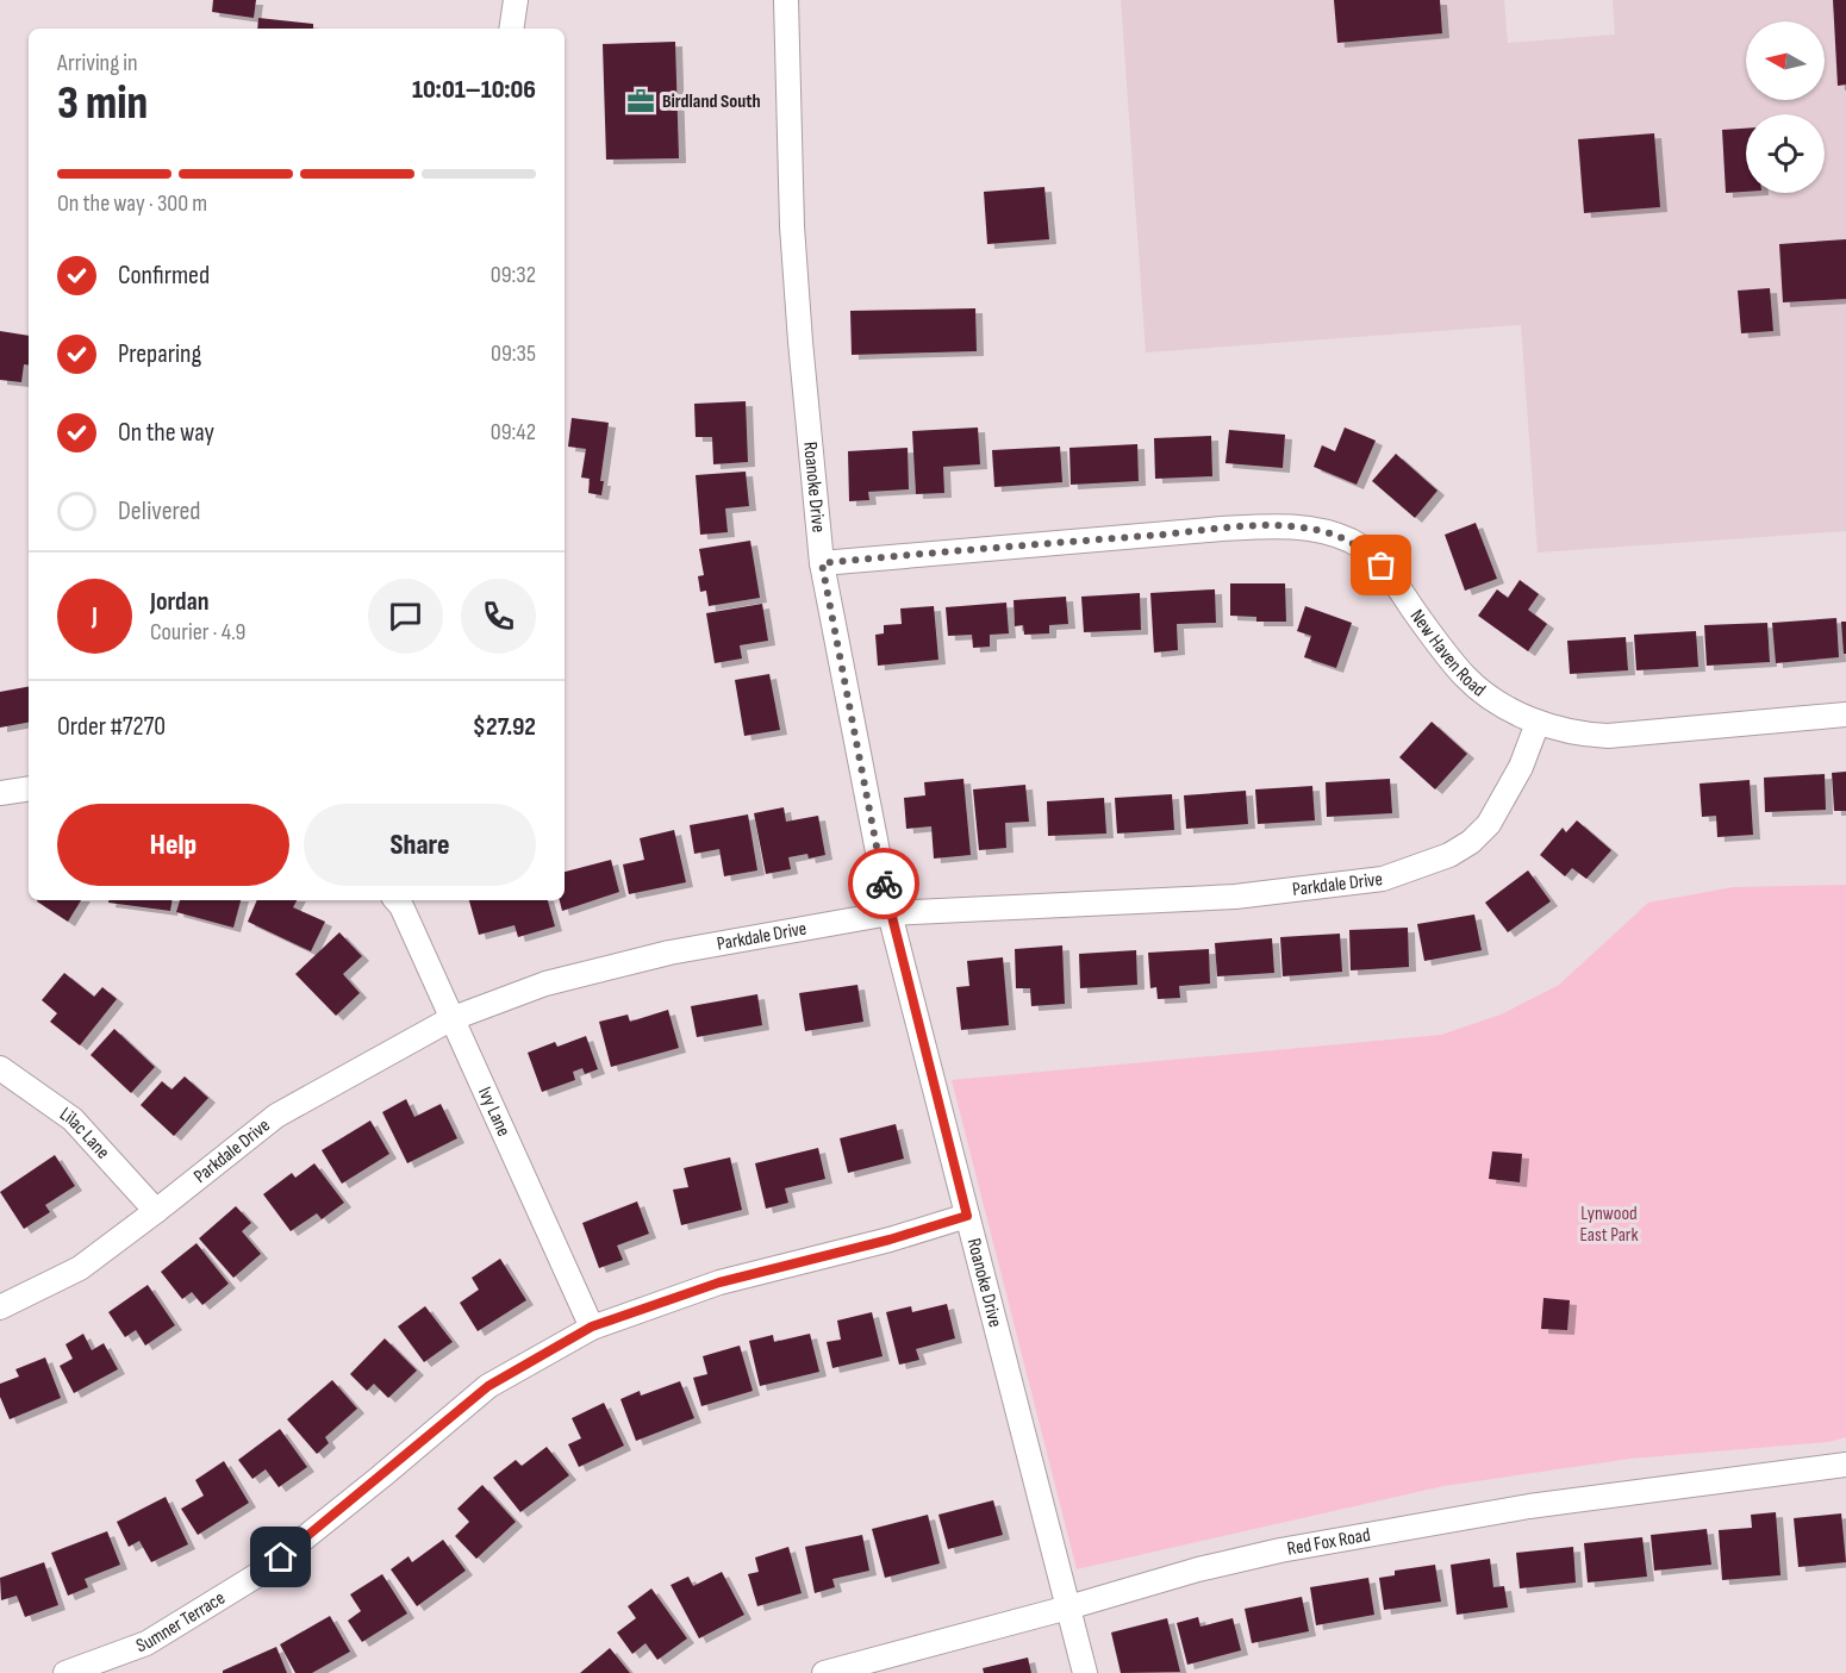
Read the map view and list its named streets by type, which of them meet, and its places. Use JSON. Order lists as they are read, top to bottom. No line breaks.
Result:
{"streets":{"street":["Roanoke Drive","New Haven Road","Parkdale Drive","Ivy Lane","Lilac Lane","Red Fox Road","Sumner Terrace"]},"crossings":[["Roanoke Drive","New Haven Road"],["Roanoke Drive","Parkdale Drive"],["Roanoke Drive","Red Fox Road"],["Roanoke Drive","Sumner Terrace"],["New Haven Road","Parkdale Drive"],["Parkdale Drive","Ivy Lane"],["Parkdale Drive","Lilac Lane"],["Ivy Lane","Sumner Terrace"]],"parks":["Lynwood East Park"],"places":{"office":["Birdland South"]},"north":"left","page":{"heading":["3 min","Arriving in","10:01–10:06"],"panel":["Jordan","Courier · 4.9","Order #7270","$27.92"],"bar":"On the way · 300 m","list":[["Confirmed","09:32"],["Preparing","09:35"],["On the way","09:42"],"Delivered"],"round":"J","buttons":["Help","Share"]}}
